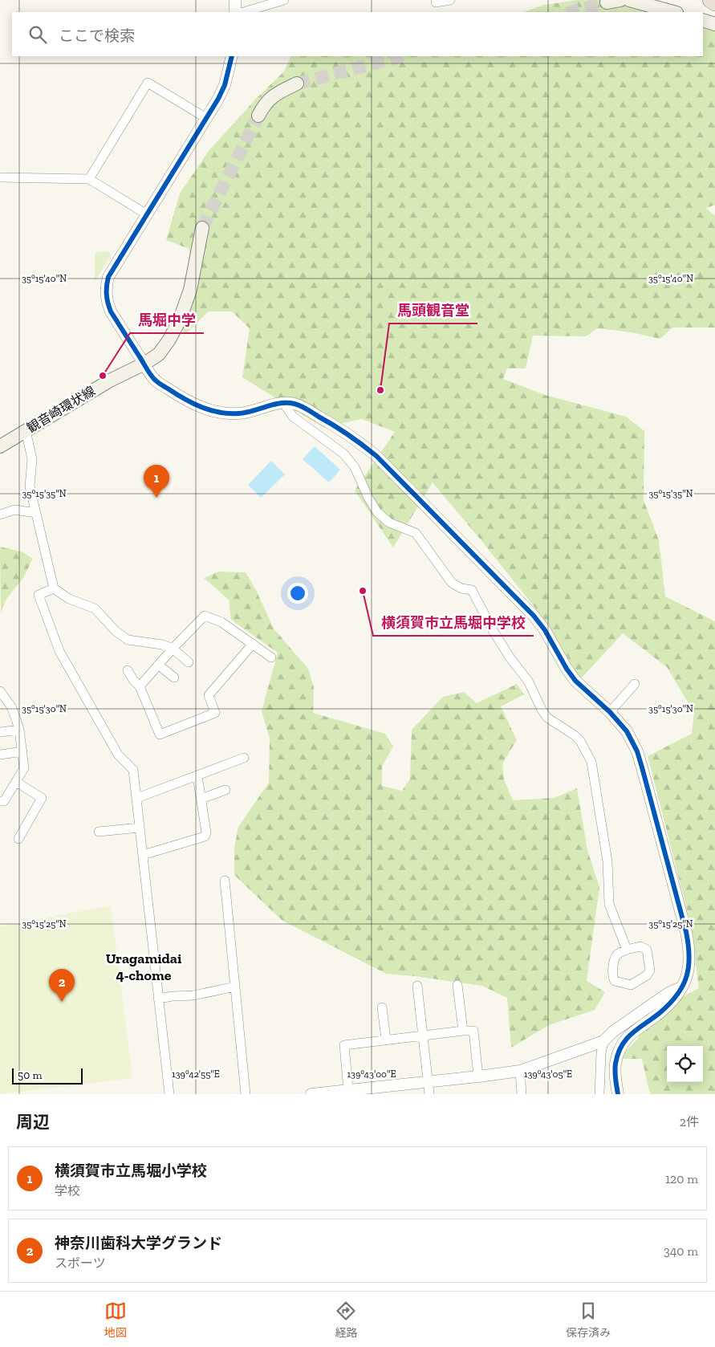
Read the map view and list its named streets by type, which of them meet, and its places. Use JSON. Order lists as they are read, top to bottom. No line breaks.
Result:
{"streets":{"main road":["観音崎環状線"]},"districts":["Uragamidai 4-chome"],"places":["馬堀中学","馬頭観音堂","横須賀市立馬堀中学校"],"scale_bar":"50 m","page":{"search":"ここで検索","pins":["1","2"],"scale":"50 m","heading":["周辺","2件"],"list":[{"mark":"1","name":"横須賀市立馬堀小学校","note":"学校","value":"120 m"},{"mark":"2","name":"神奈川歯科大学グランド","note":"スポーツ","value":"340 m"}],"nav":["地図","経路","保存済み"]},"coordinates":["35°15'40\"N","35°15'35\"N","35°15'30\"N","35°15'25\"N","139°42'55\"E","139°43'00\"E","139°43'05\"E"]}
